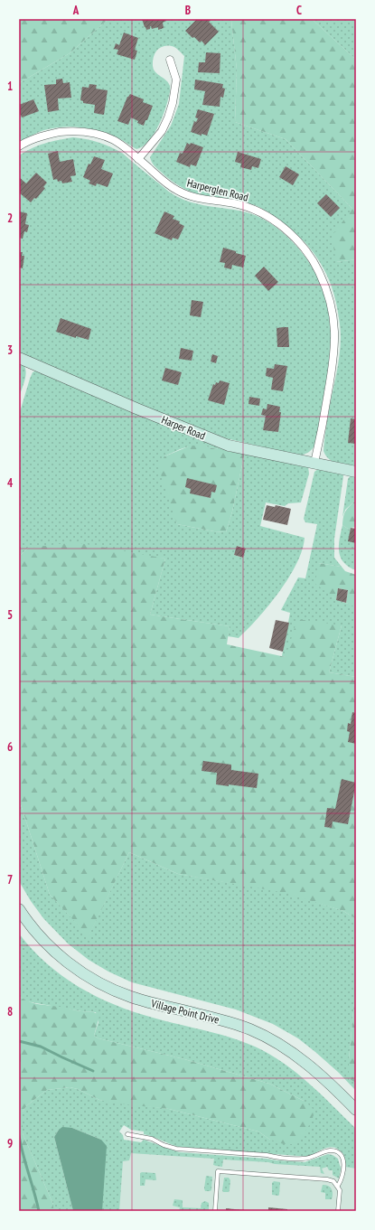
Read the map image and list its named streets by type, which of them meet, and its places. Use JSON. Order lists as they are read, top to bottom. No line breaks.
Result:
{"streets":{"street":["Harperglen Road","Harper Road","Village Point Drive"]},"crossings":[["Harperglen Road","Harper Road"]],"grid":{"columns":["A","B","C"],"rows":["1","2","3","4","5","6","7","8","9"]}}
